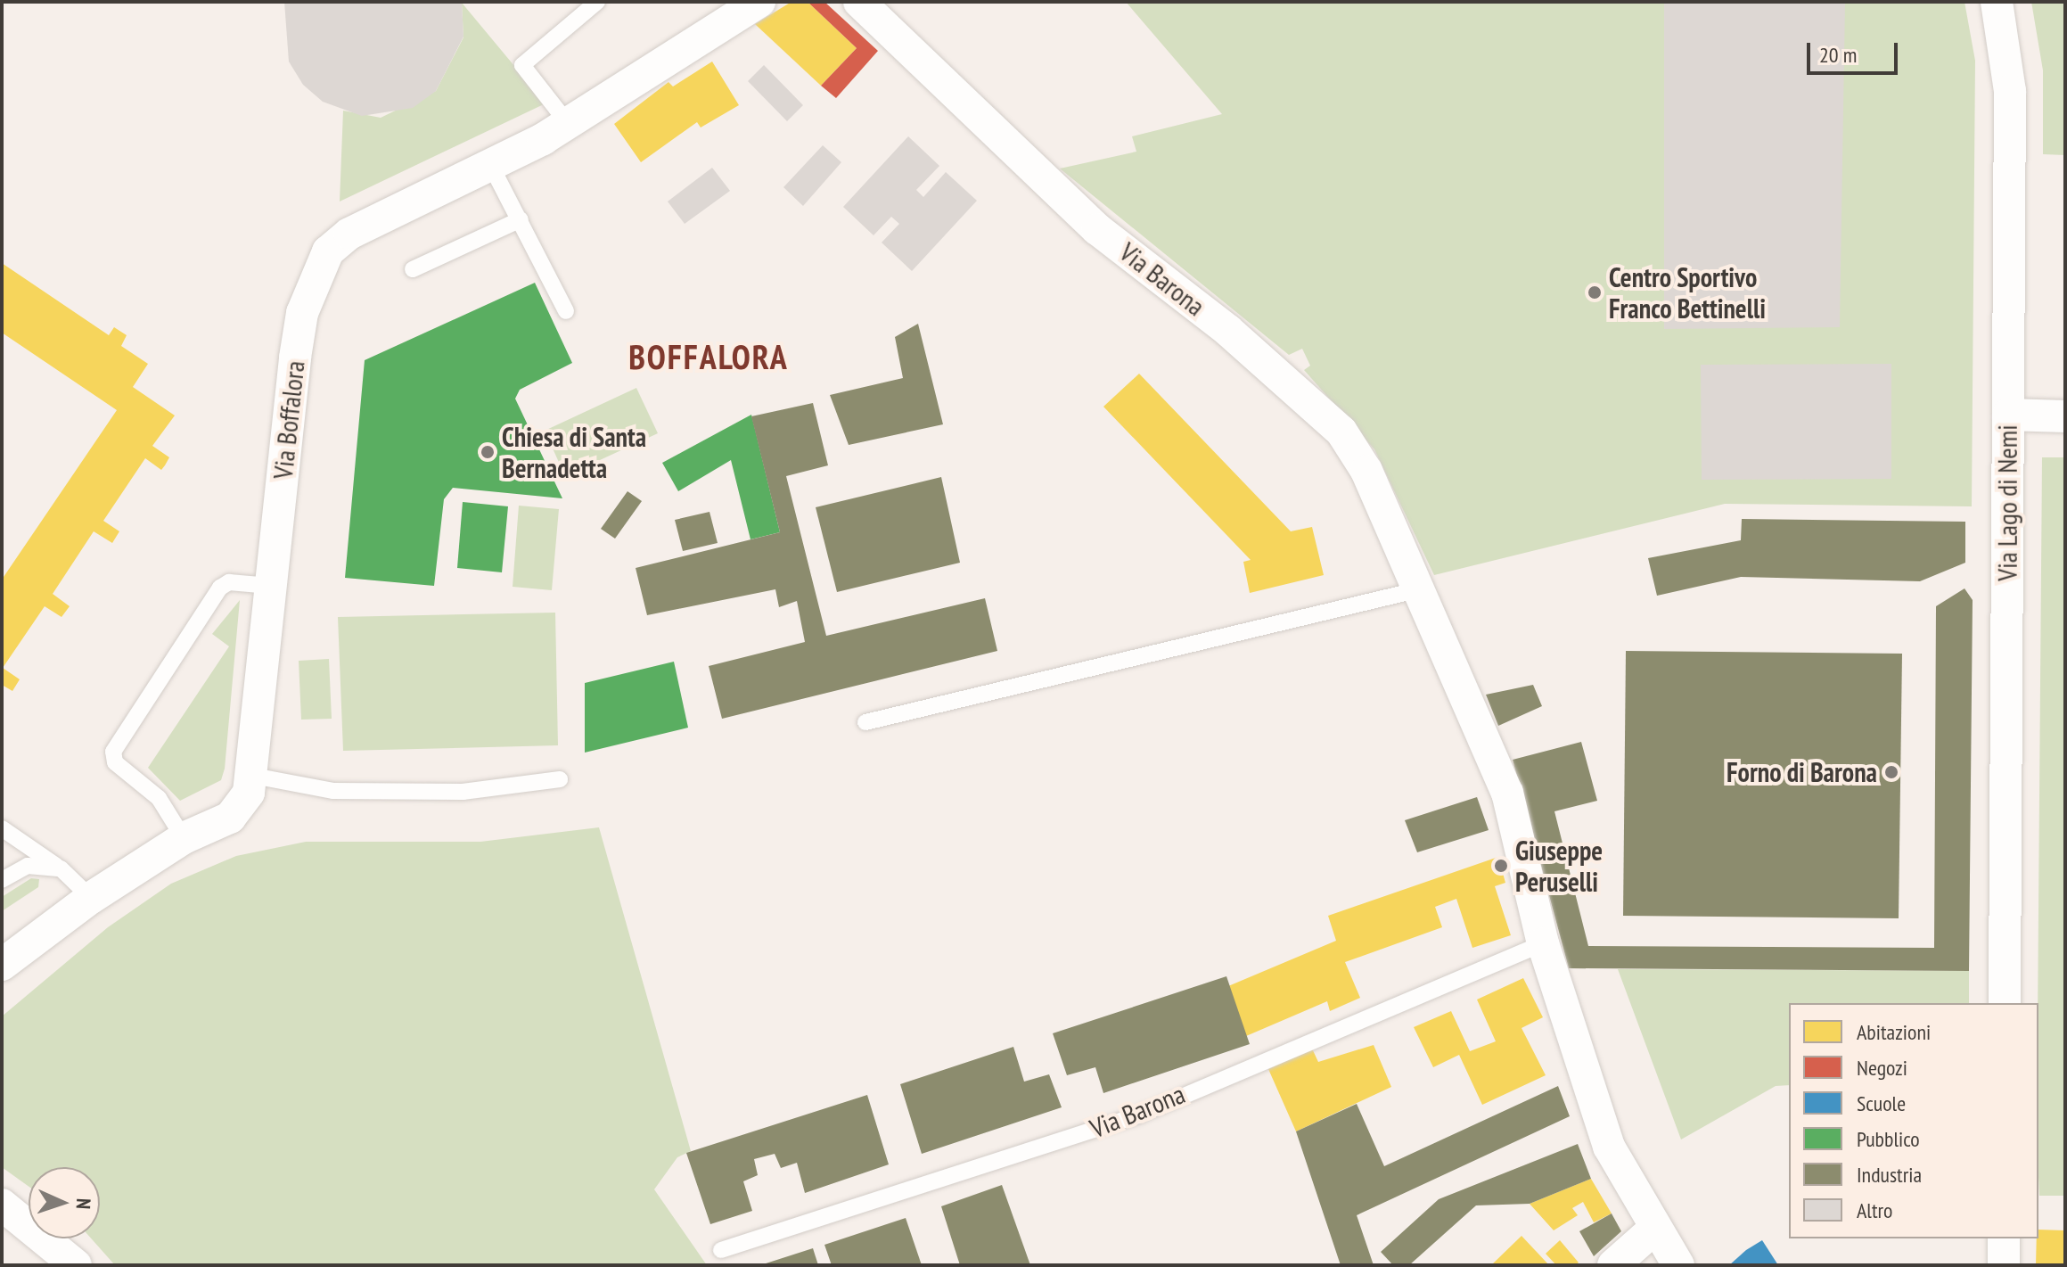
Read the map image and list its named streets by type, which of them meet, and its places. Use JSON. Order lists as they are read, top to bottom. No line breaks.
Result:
{"streets":{"street":["Via Barona","Via Boffalora","Via Lago di Nemi"]},"districts":["BOFFALORA"],"places":["Centro Sportivo Franco Bettinelli","Chiesa di Santa Bernadetta","Forno di Barona","Giuseppe Peruselli"],"legend":["Abitazioni","Negozi","Scuole","Pubblico","Industria","Altro"],"scale_bar":"20 m","north":"right"}
